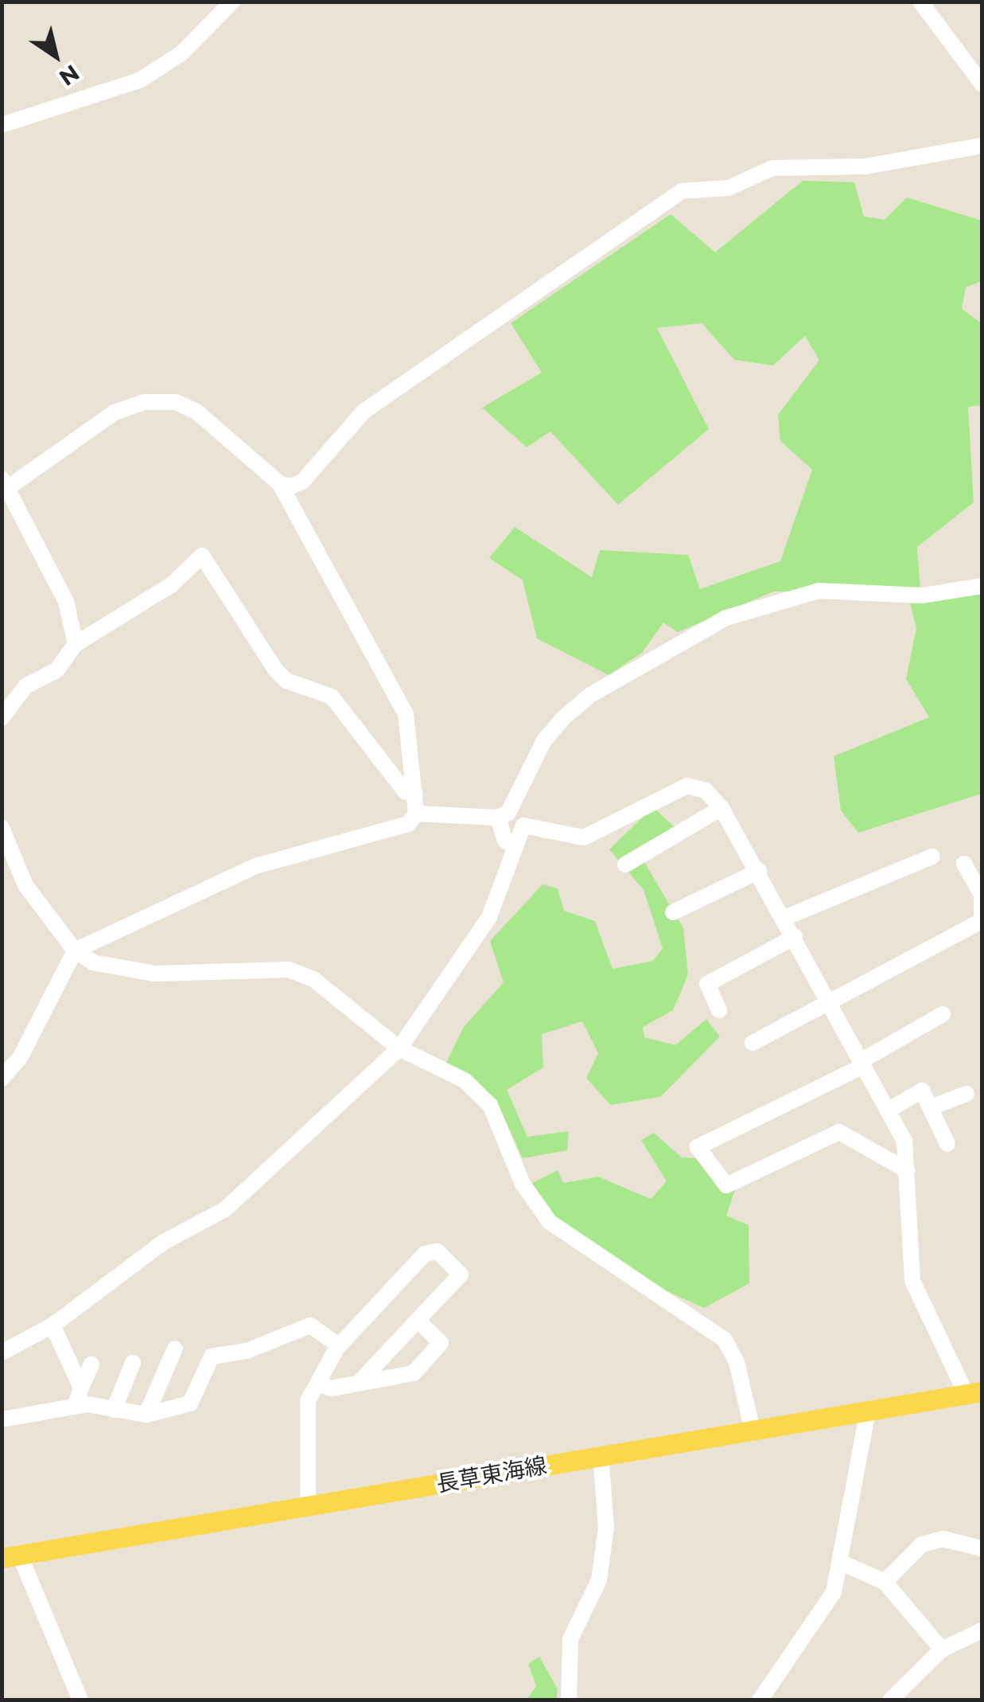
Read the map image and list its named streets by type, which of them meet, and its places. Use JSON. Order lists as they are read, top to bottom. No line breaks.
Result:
{"streets":{"main road":["長草東海線"]},"north":"bottom right"}
